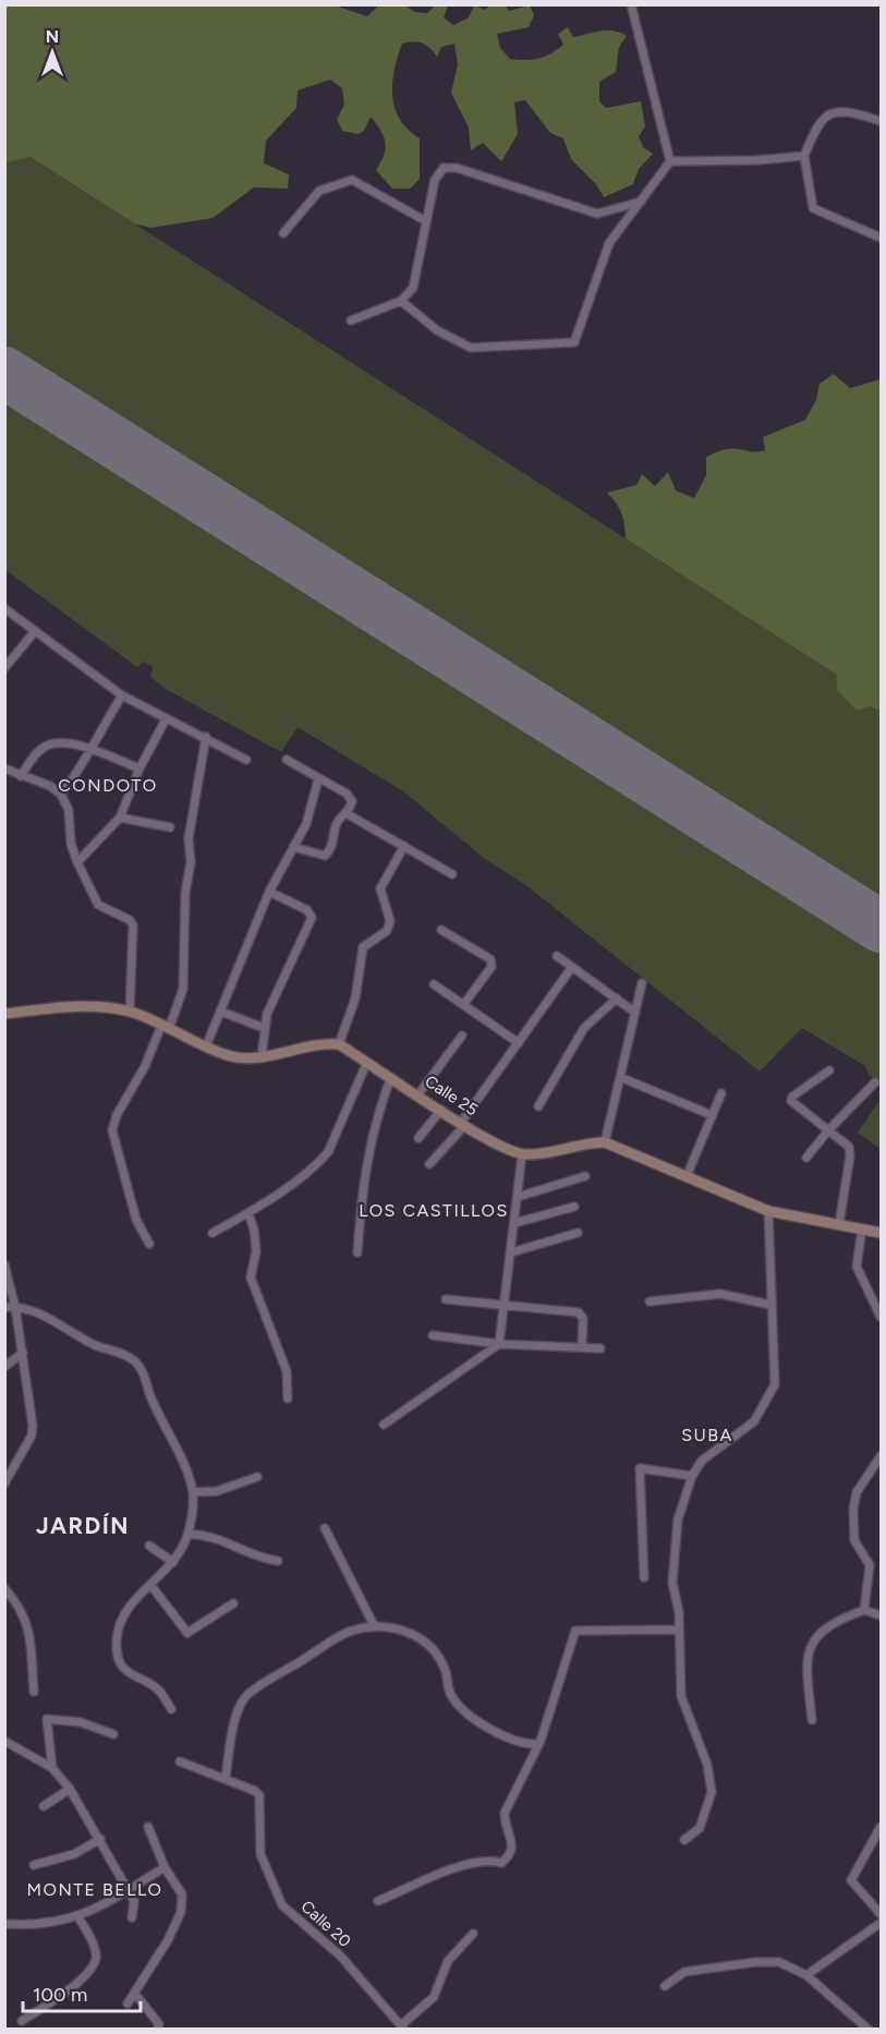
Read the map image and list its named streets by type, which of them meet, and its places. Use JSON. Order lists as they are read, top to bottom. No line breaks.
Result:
{"streets":{"street":["Calle 25","Calle 20"]},"districts":["CONDOTO","LOS CASTILLOS","SUBA","JARDÍN","MONTE BELLO"],"scale_bar":"100 m","north":"top"}
